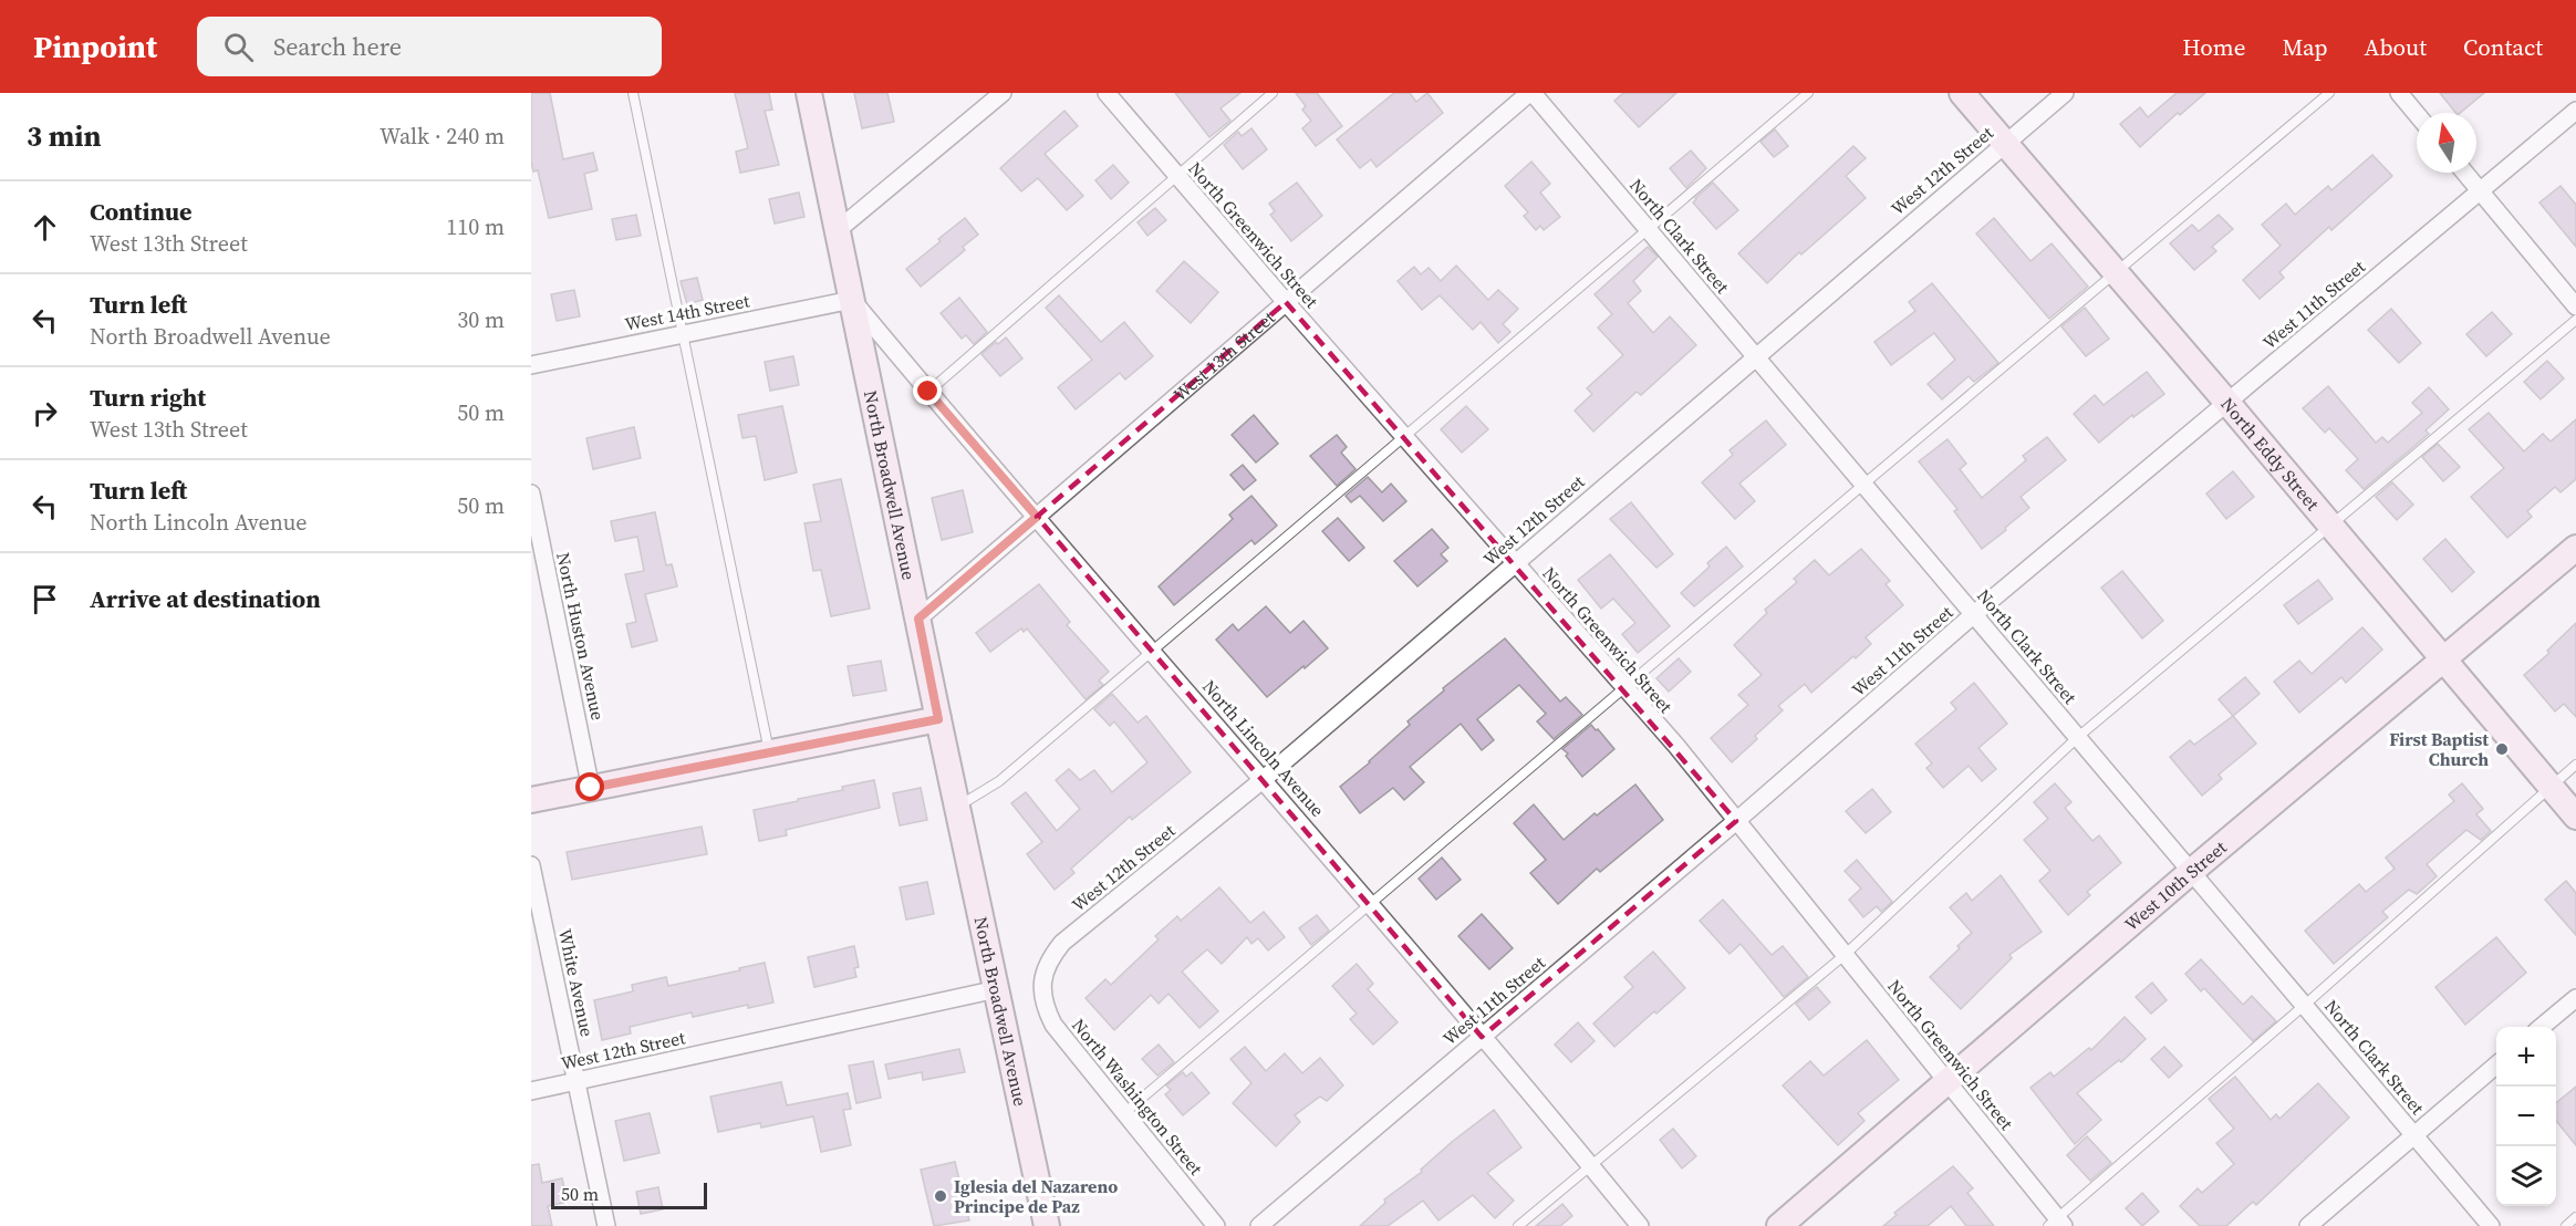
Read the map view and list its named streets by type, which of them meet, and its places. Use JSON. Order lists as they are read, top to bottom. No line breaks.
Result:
{"streets":{"main road":["North Eddy Street","North Broadwell Avenue","West 10th Street"],"street":["West 12th Street","North Greenwich Street","North Clark Street","West 11th Street","West 14th Street","West 13th Street","North Huston Avenue","North Lincoln Avenue","White Avenue","North Washington Street"]},"crossings":[["West 12th Street","North Greenwich Street"],["West 12th Street","North Clark Street"],["West 12th Street","North Eddy Street"],["West 12th Street","North Broadwell Avenue"],["West 12th Street","North Lincoln Avenue"],["West 12th Street","White Avenue"],["West 12th Street","North Washington Street"],["North Greenwich Street","West 11th Street"],["North Greenwich Street","West 13th Street"],["North Greenwich Street","West 10th Street"],["North Clark Street","West 11th Street"],["North Clark Street","West 13th Street"],["North Clark Street","West 10th Street"],["West 11th Street","North Eddy Street"],["West 11th Street","North Lincoln Avenue"],["West 14th Street","North Broadwell Avenue"],["West 14th Street","North Lincoln Avenue"],["West 13th Street","North Broadwell Avenue"],["West 13th Street","North Lincoln Avenue"],["North Eddy Street","West 10th Street"],["North Broadwell Avenue","North Lincoln Avenue"]],"places":["First Baptist Church","Iglesia del Nazareno Principe de Paz"],"scale_bar":"50 m","north":"top","page":{"header":"Pinpoint","search":"Search here","nav":["Home","Map","About","Contact"],"heading":["3 min","Walk · 240 m"],"list":[["Continue","West 13th Street","110 m"],["Turn left","North Broadwell Avenue","30 m"],["Turn right","West 13th Street","50 m"],["Turn left","North Lincoln Avenue","50 m"],"Arrive at destination"],"map_buttons":["+","−"],"scale":"50 m"}}
